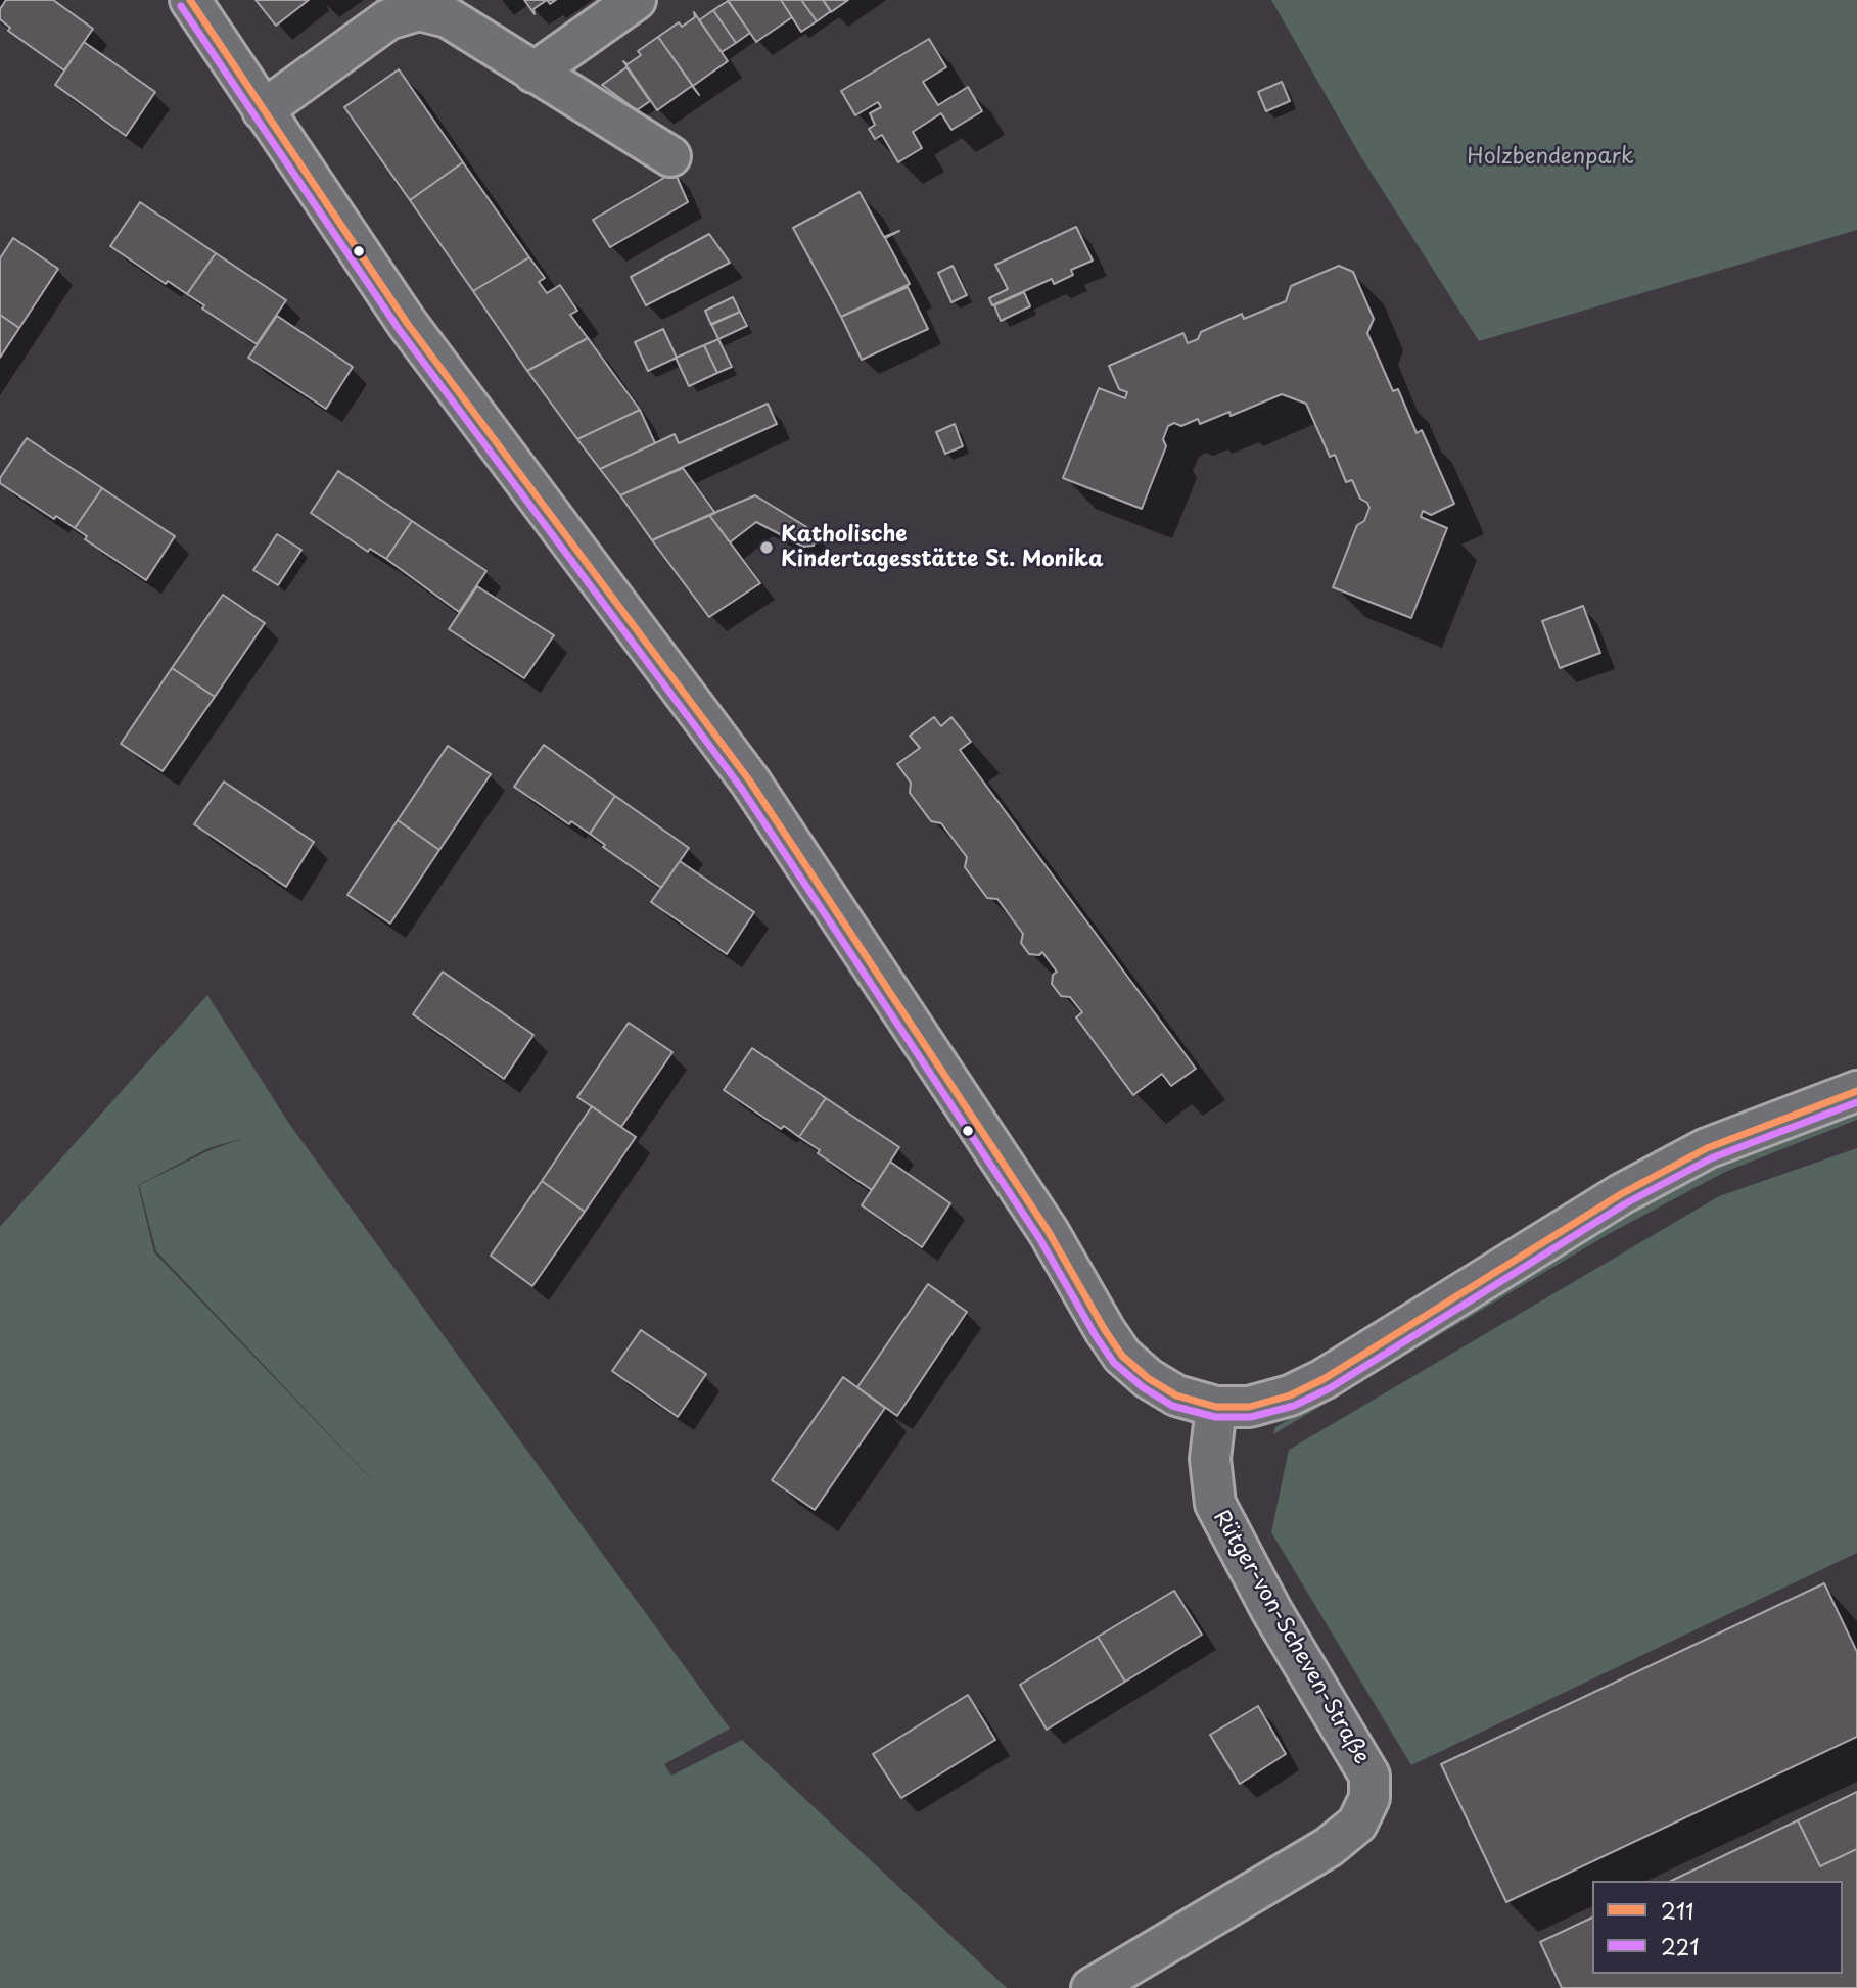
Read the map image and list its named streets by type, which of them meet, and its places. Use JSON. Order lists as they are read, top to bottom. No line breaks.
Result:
{"streets":{"street":["Rütger-von-Scheven-Straße"]},"parks":["Holzbendenpark"],"places":["Katholische Kindertagesstätte St. Monika"],"lines":["transit line 211","transit line 221"],"legend":["211","221"]}
